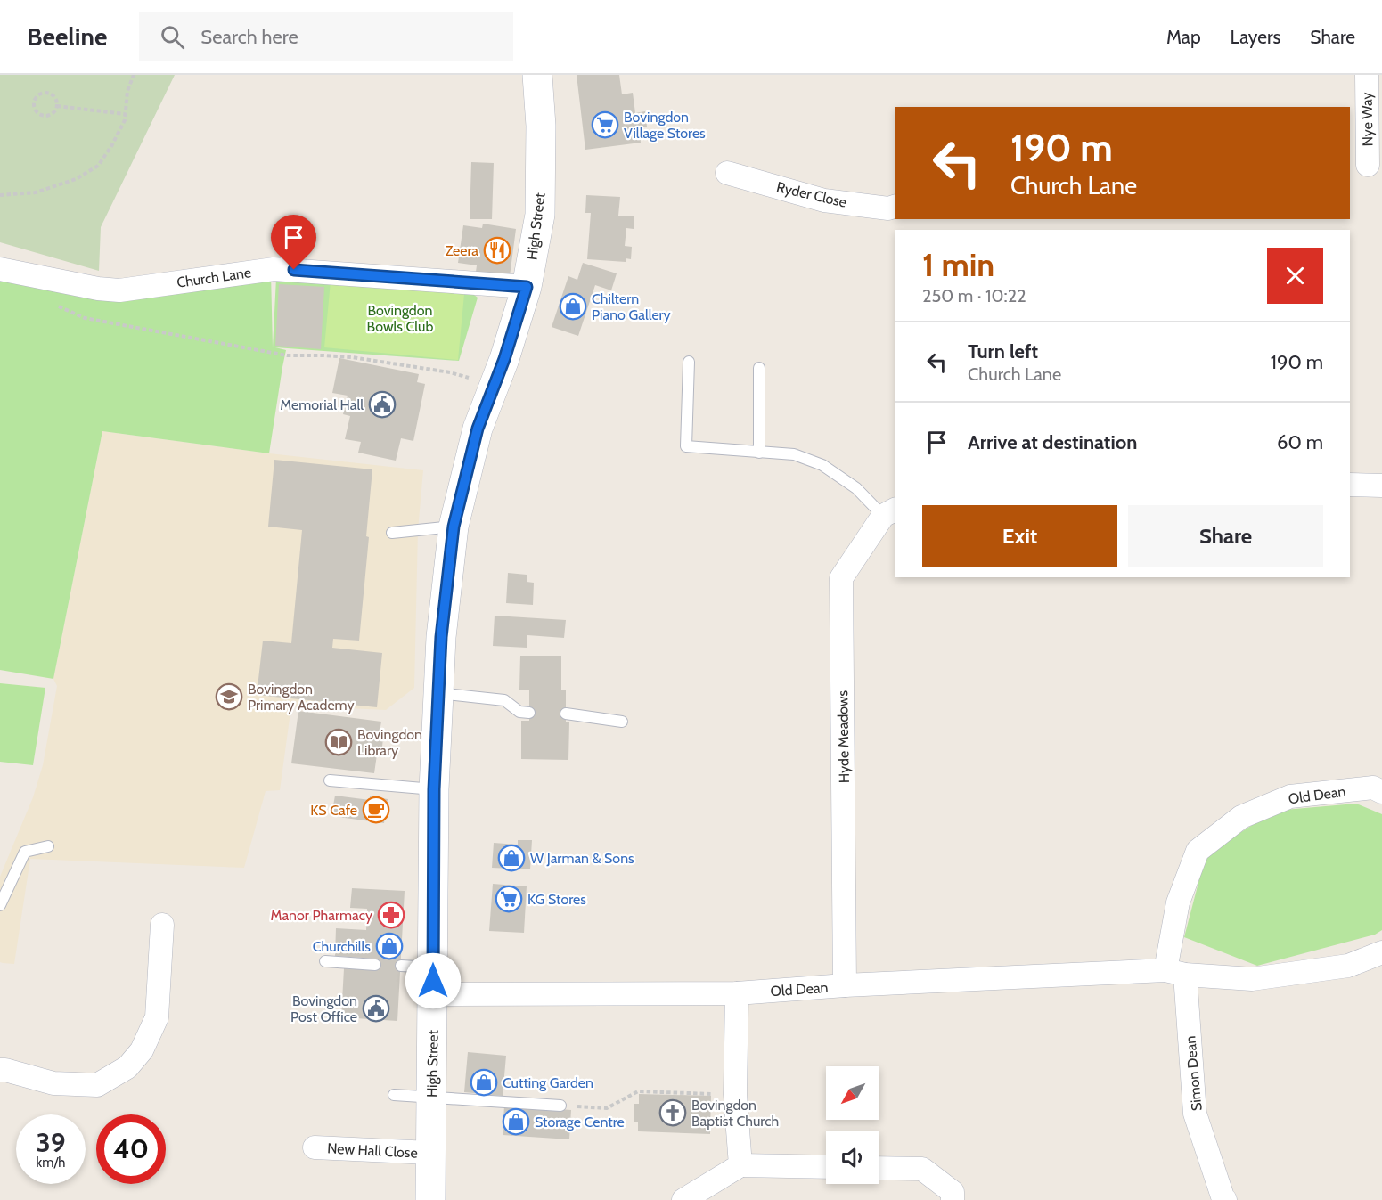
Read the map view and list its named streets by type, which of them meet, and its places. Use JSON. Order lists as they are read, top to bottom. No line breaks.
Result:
{"streets":{"street":["Nye Way","Ryder Close","High Street","Church Lane","Hyde Meadows","Old Dean","Simon Dean","New Hall Close"]},"crossings":[["High Street","Church Lane"],["High Street","Old Dean"],["High Street","New Hall Close"],["Hyde Meadows","Old Dean"],["Old Dean","Simon Dean"]],"parks":["Bovingdon Bowls Club"],"places":{"supermarket":["Bovingdon Village Stores","KG Stores"],"restaurant":["Zeera"],"shop":["Chiltern Piano Gallery","W Jarman & Sons","Churchills","Cutting Garden","Storage Centre"],"public building":["Memorial Hall","Bovingdon Post Office"],"school or university":["Bovingdon Primary Academy"],"library":["Bovingdon Library"],"cafe":["KS Cafe"],"pharmacy":["Manor Pharmacy"],"church":["Bovingdon Baptist Church"]},"north":"bottom left","page":{"header":"Beeline","search":"Search here","nav":["Map","Layers","Share"],"turn":["190 m","Church Lane"],"heading":["1 min","250 m · 10:22"],"list":[{"name":"Turn left","note":"Church Lane","value":"190 m"},{"name":"Arrive at destination","value":"60 m"}],"buttons":["Exit","Share"],"speed":"39 km/h","limit":"40"}}
